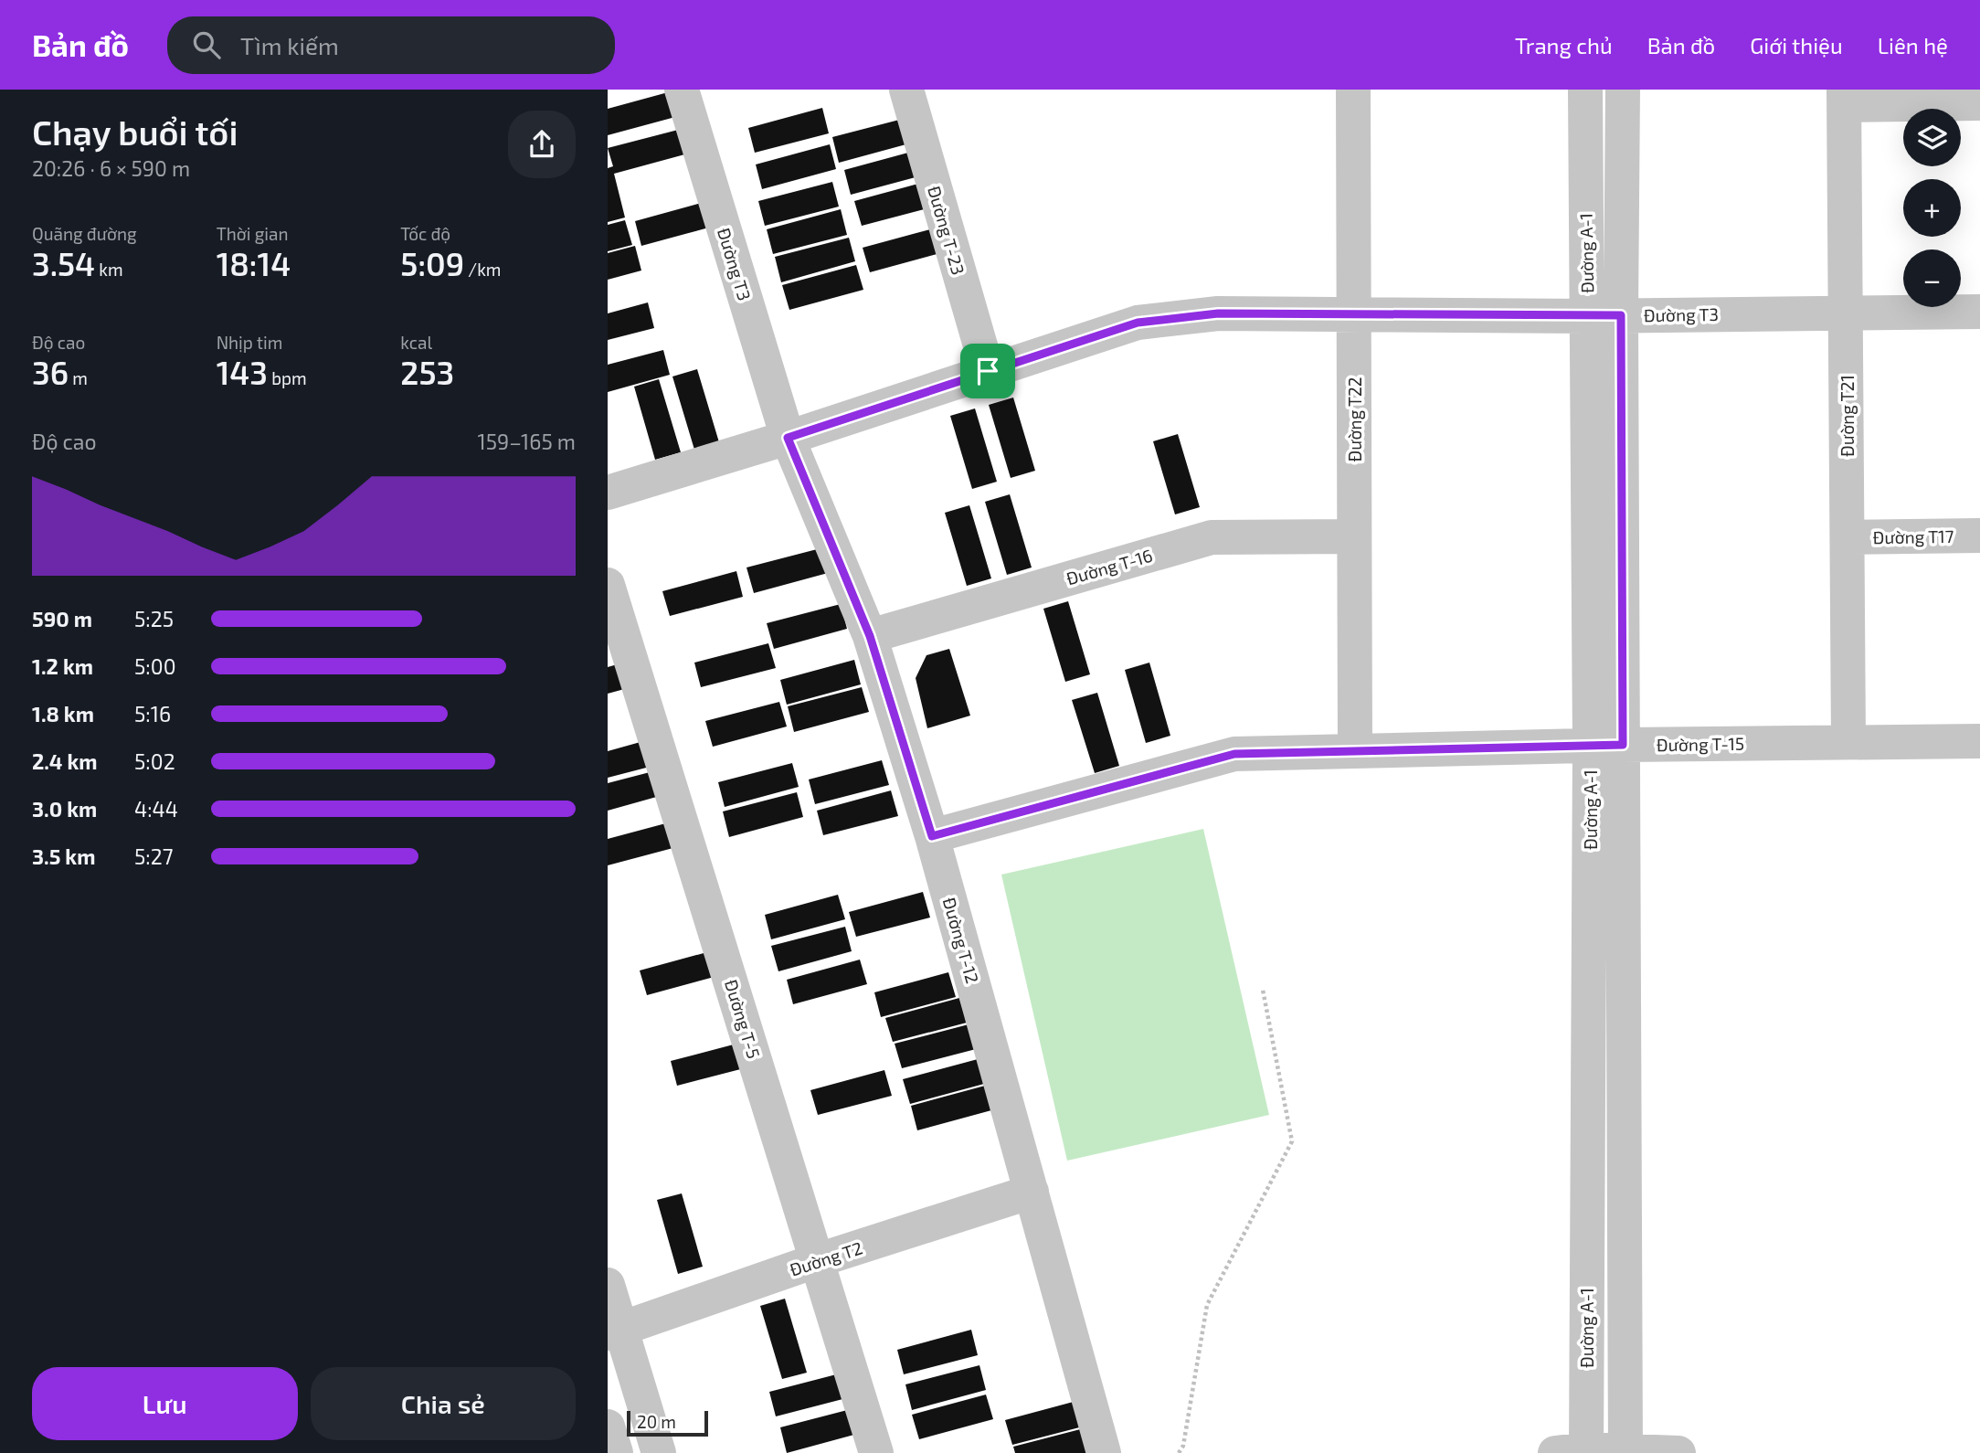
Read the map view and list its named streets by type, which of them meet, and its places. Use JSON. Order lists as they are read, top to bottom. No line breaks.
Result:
{"streets":{"street":["Đường T-23","Đường A-1","Đường T3","Đường T21","Đường T22","Đường T17","Đường T-16","Đường T-15","Đường T-12","Đường T-5","Đường T2"]},"crossings":[["Đường T-23","Đường T3"],["Đường A-1","Đường T3"],["Đường A-1","Đường T-15"],["Đường T3","Đường T21"],["Đường T3","Đường T22"],["Đường T3","Đường T-12"],["Đường T21","Đường T17"],["Đường T21","Đường T-15"],["Đường T22","Đường T-16"],["Đường T22","Đường T-15"],["Đường T-16","Đường T-12"],["Đường T-15","Đường T-12"],["Đường T-12","Đường T2"],["Đường T-5","Đường T2"]],"scale_bar":"20 m","page":{"header":"Bản đồ","search":"Tìm kiếm","nav":["Trang chủ","Bản đồ","Giới thiệu","Liên hệ"],"heading":["Chạy buổi tối","20:26 · 6 × 590 m"],"map_buttons":["+","−"],"stats":[["Quãng đường","3.54 km"],["Thời gian","18:14"],["Tốc độ","5:09 /km"],["Độ cao","36 m"],["Nhịp tim","143 bpm"],["kcal","253"]],"chart":["Độ cao","159–165 m"],"list":[{"name":"590 m","note":"5:25"},{"name":"1.2 km","note":"5:00"},{"name":"1.8 km","note":"5:16"},{"name":"2.4 km","note":"5:02"},{"name":"3.0 km","note":"4:44"},{"name":"3.5 km","note":"5:27"}],"buttons":["Lưu","Chia sẻ"],"scale":"20 m"}}
